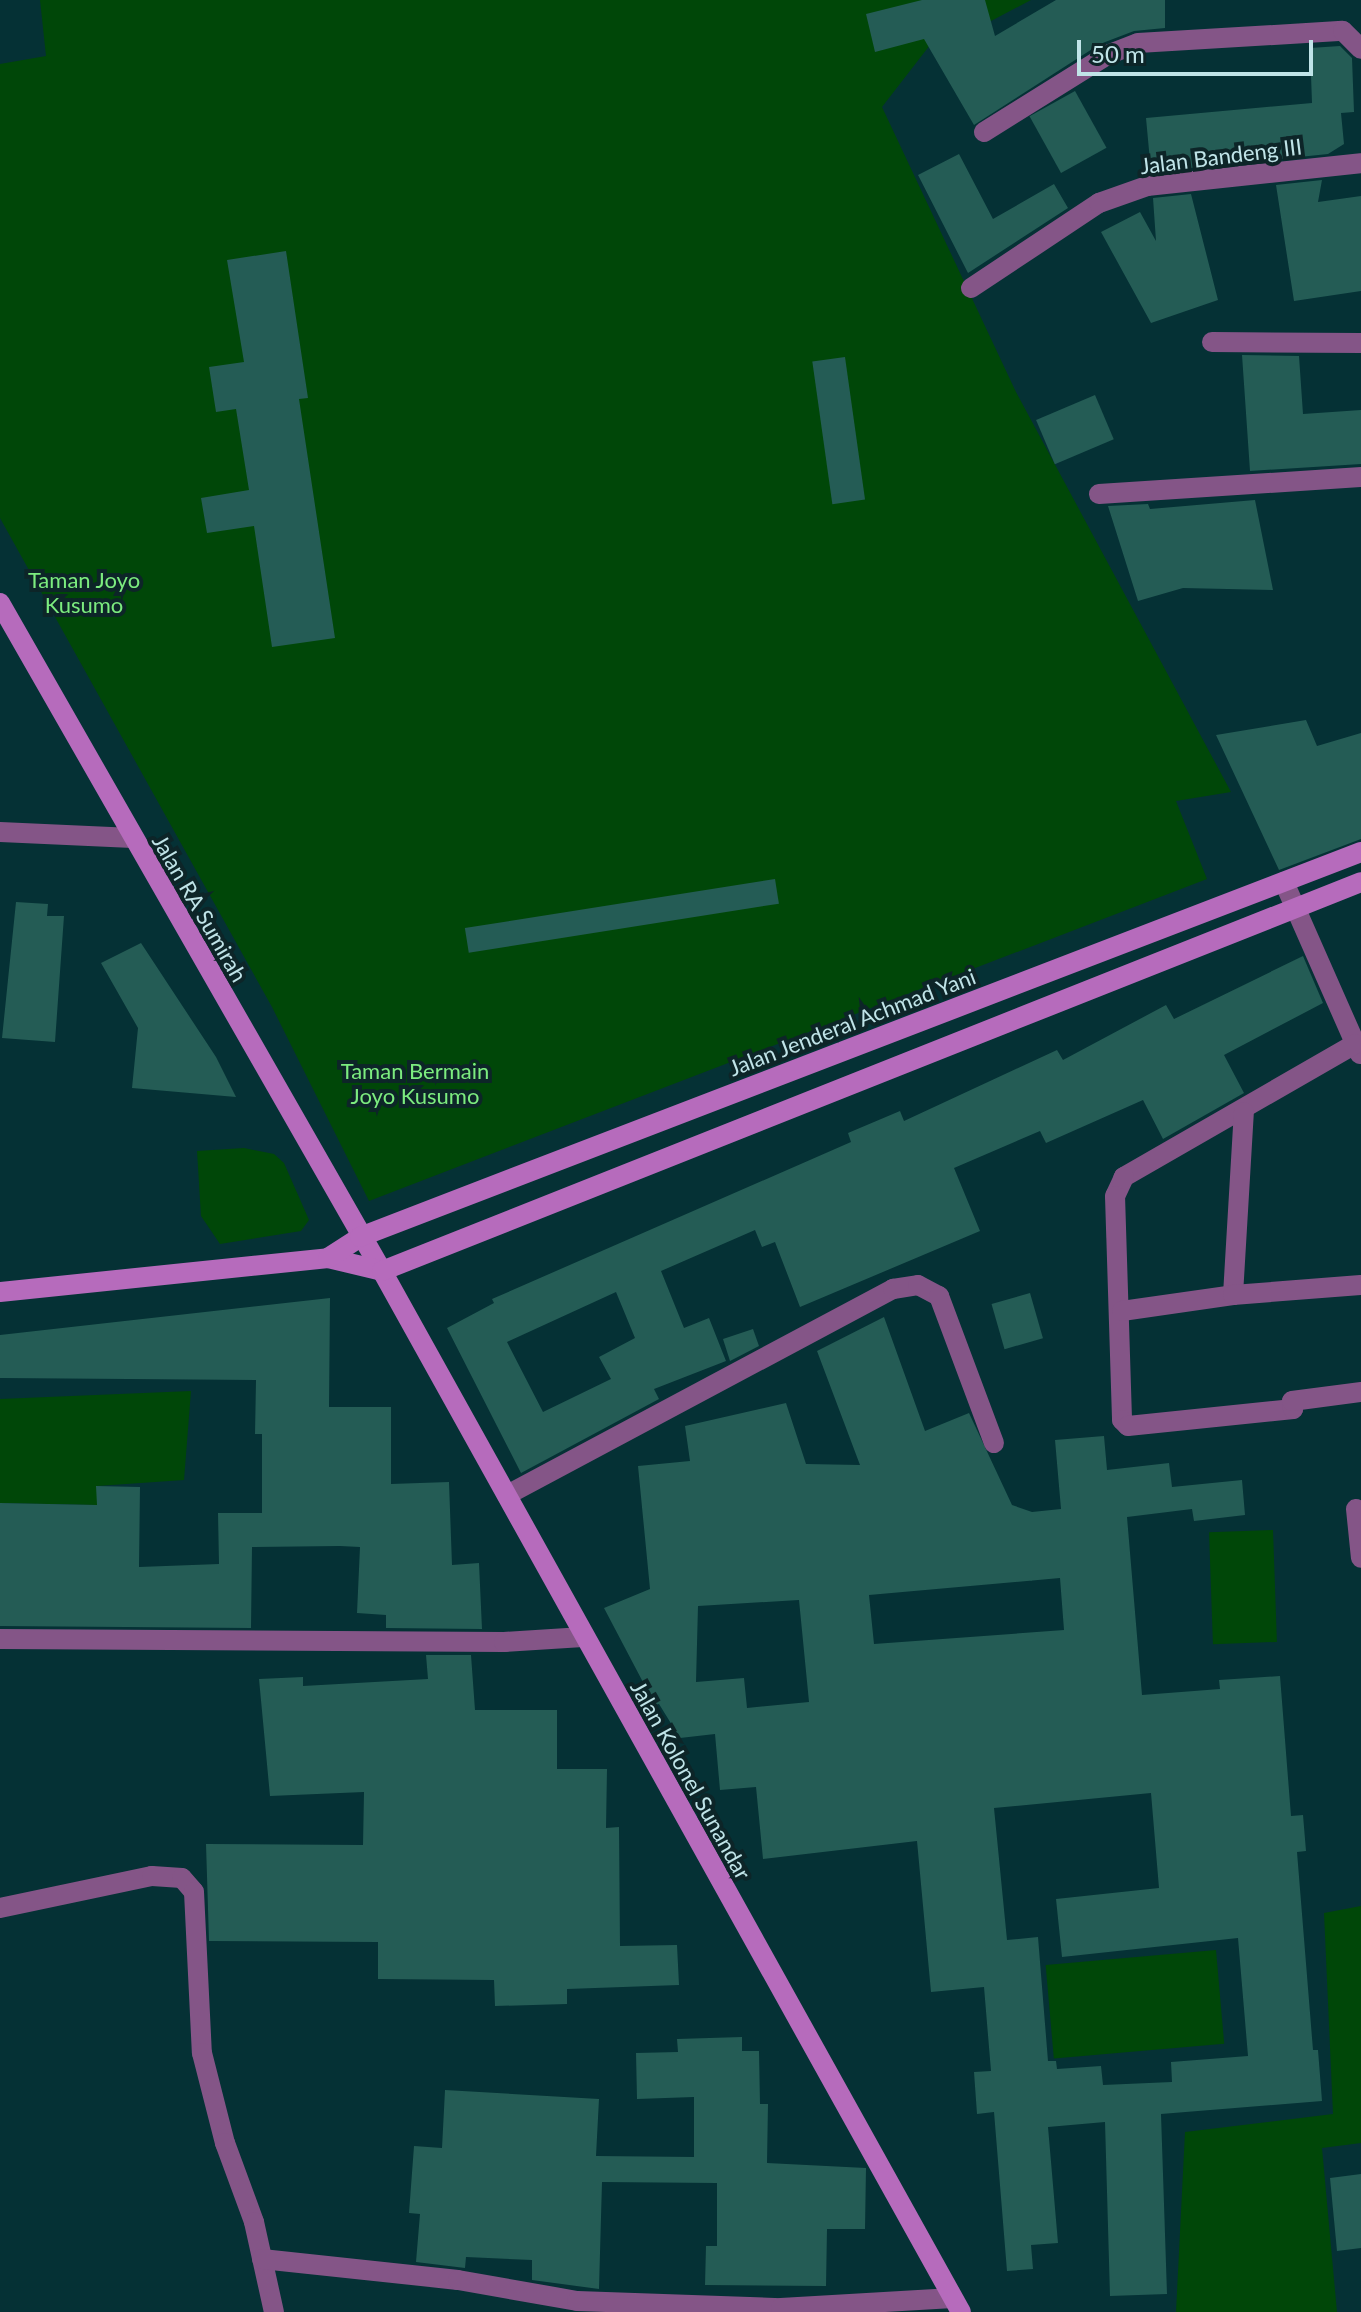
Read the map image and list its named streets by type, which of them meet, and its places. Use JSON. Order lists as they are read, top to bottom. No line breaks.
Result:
{"streets":{"main road":["Jalan RA Sumirah","Jalan Jenderal Achmad Yani","Jalan Kolonel Sunandar"],"street":["Jalan Bandeng III"]},"crossings":[["Jalan RA Sumirah","Jalan Jenderal Achmad Yani"],["Jalan RA Sumirah","Jalan Kolonel Sunandar"]],"parks":["Taman Joyo Kusumo","Taman Bermain Joyo Kusumo"],"scale_bar":"50 m"}
